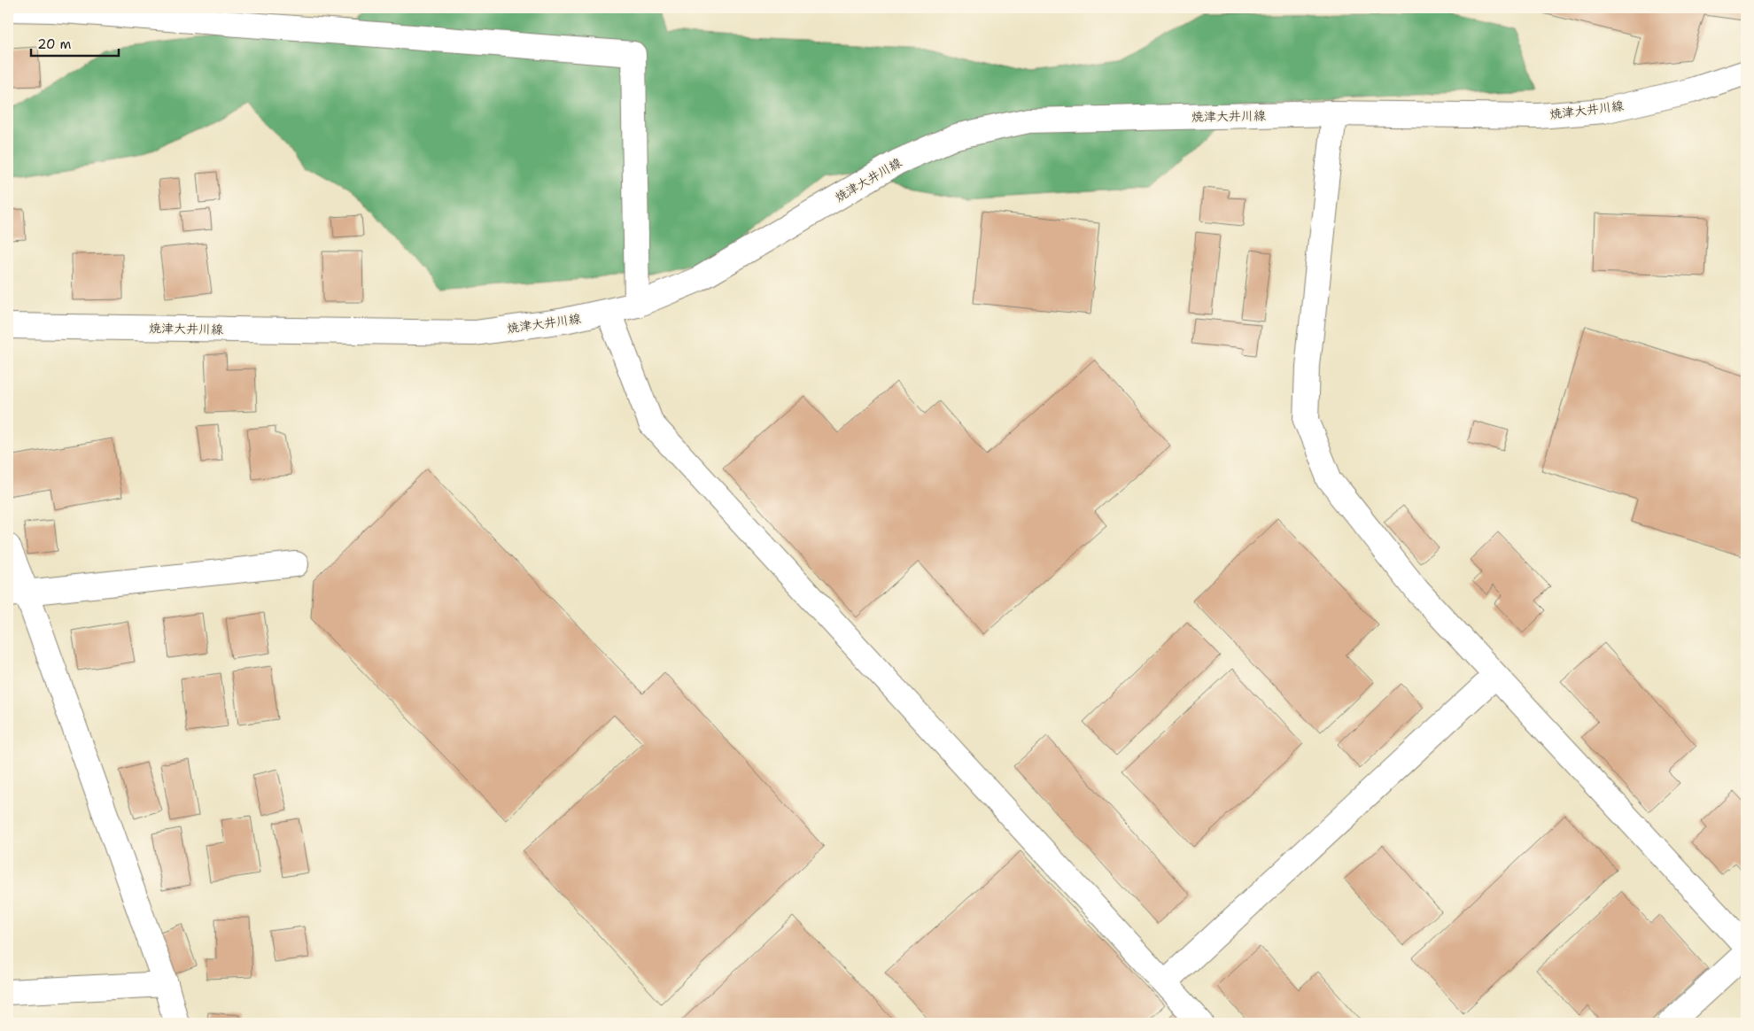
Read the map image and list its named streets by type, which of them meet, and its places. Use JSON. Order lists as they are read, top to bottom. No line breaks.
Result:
{"streets":{"street":["焼津大井川線"]},"scale_bar":"20 m"}
